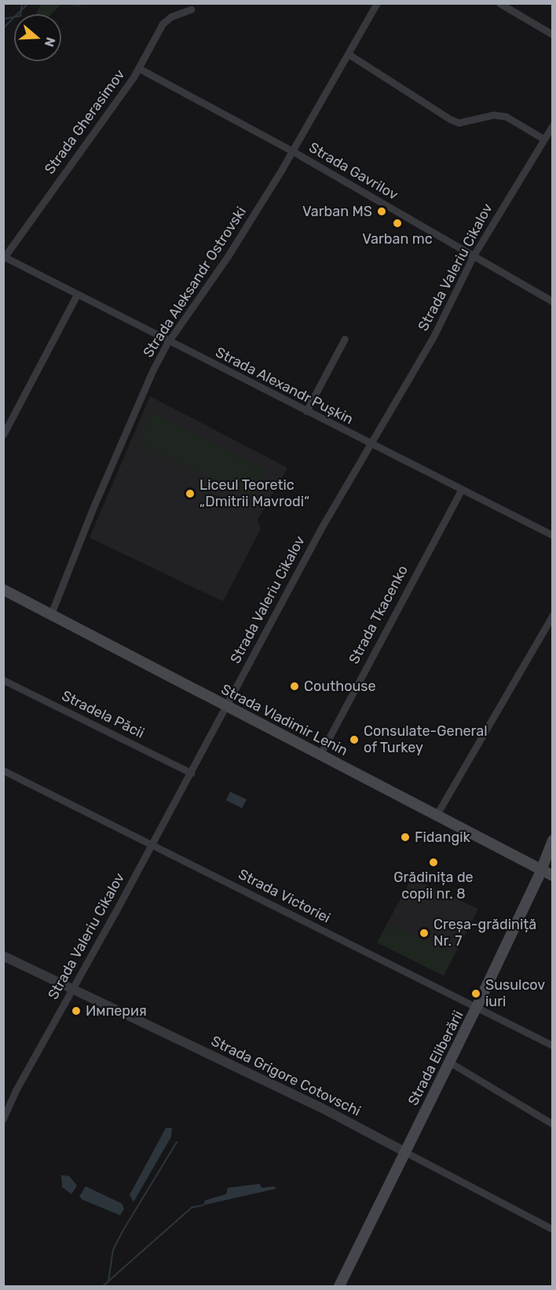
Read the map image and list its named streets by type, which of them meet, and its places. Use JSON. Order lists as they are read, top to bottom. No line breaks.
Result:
{"streets":{"main road":["Strada Vladimir Lenin","Strada Eliberării"],"street":["Strada Gherasimov","Strada Gavrilov","Strada Valeriu Cikalov","Strada Aleksandr Ostrovski","Strada Alexandr Pușkin","Strada Tkacenko","Stradela Păcii","Strada Victoriei","Strada Grigore Cotovschi"]},"crossings":[["Strada Gherasimov","Strada Gavrilov"],["Strada Gherasimov","Strada Alexandr Pușkin"],["Strada Gavrilov","Strada Valeriu Cikalov"],["Strada Gavrilov","Strada Aleksandr Ostrovski"],["Strada Valeriu Cikalov","Strada Alexandr Pușkin"],["Strada Valeriu Cikalov","Stradela Păcii"],["Strada Valeriu Cikalov","Strada Vladimir Lenin"],["Strada Valeriu Cikalov","Strada Victoriei"],["Strada Valeriu Cikalov","Strada Grigore Cotovschi"],["Strada Aleksandr Ostrovski","Strada Alexandr Pușkin"],["Strada Aleksandr Ostrovski","Strada Vladimir Lenin"],["Strada Alexandr Pușkin","Strada Tkacenko"],["Strada Tkacenko","Strada Vladimir Lenin"],["Strada Vladimir Lenin","Strada Eliberării"],["Strada Victoriei","Strada Eliberării"],["Strada Eliberării","Strada Grigore Cotovschi"]],"places":["Varban MS","Varban mc","Liceul Teoretic „Dmitrii Mavrodi“","Couthouse","Consulate-General of Turkey","Fidangik","Grădinița de copii nr. 8","Creșa-grădiniță Nr. 7","Susulcov iuri","Империя"],"north":"right"}
